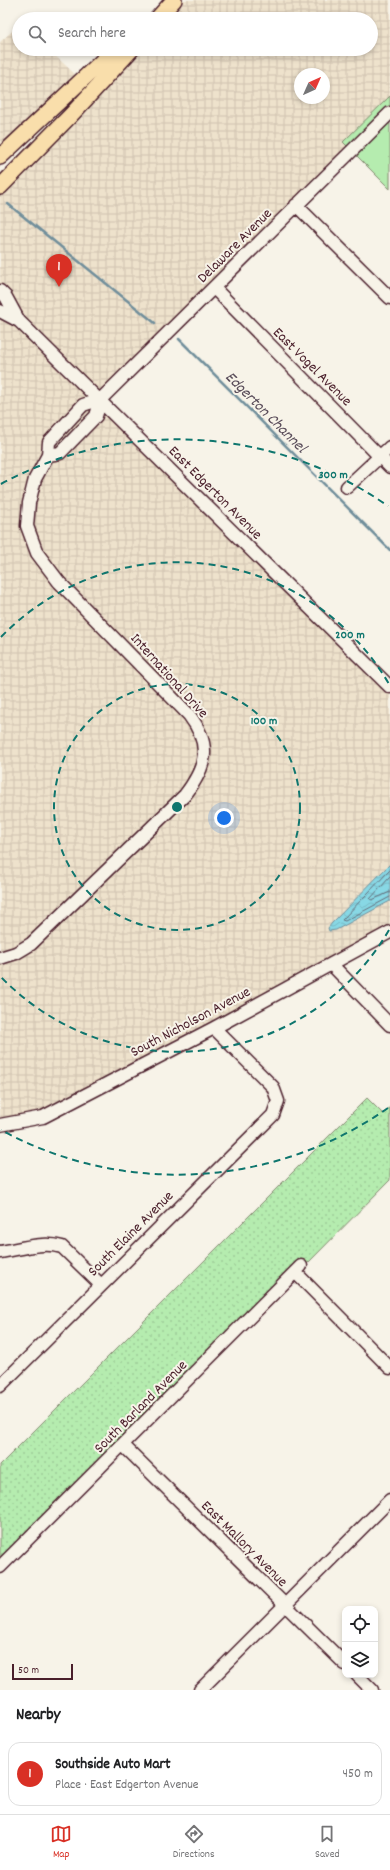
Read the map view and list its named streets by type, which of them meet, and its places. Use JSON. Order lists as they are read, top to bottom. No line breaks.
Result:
{"streets":{"street":["Delaware Avenue","East Vogel Avenue","East Edgerton Avenue","International Drive","South Nicholson Avenue","South Elaine Avenue","South Barland Avenue","East Mallory Avenue"]},"crossings":[["Delaware Avenue","East Vogel Avenue"],["Delaware Avenue","East Edgerton Avenue"],["Delaware Avenue","International Drive"],["East Edgerton Avenue","International Drive"],["South Nicholson Avenue","South Elaine Avenue"],["South Barland Avenue","East Mallory Avenue"]],"water":["Edgerton Channel"],"scale_bar":"50 m","north":"top right","page":{"search":"Search here","pins":"1","scale":"50 m","heading":"Nearby","list":[{"mark":"1","name":"Southside Auto Mart","note":"Place · East Edgerton Avenue","value":"450 m"}],"nav":["Map","Directions","Saved"]},"rings":["300 m","200 m","100 m"]}
